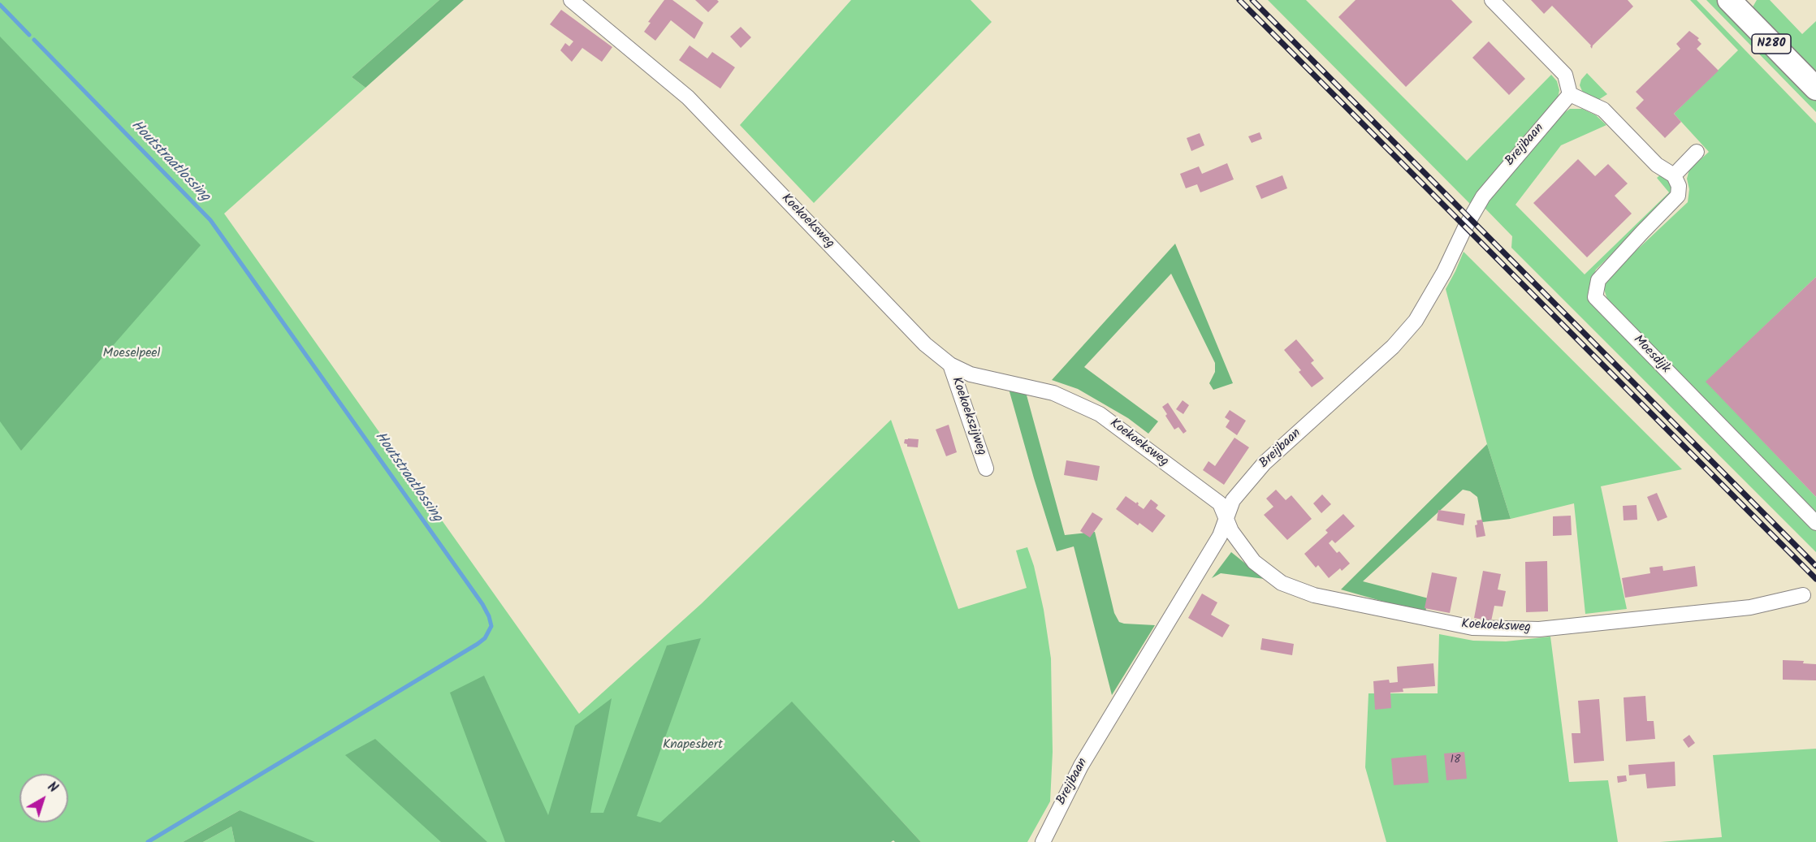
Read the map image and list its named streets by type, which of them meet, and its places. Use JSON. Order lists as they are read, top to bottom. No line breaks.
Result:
{"streets":{"main road":["N280"],"street":["Breijbaan","Koekoeksweg","Moesdijk","Koekoekszijweg"]},"crossings":[["Breijbaan","Koekoeksweg"],["Koekoeksweg","Koekoekszijweg"]],"water":["Houtstraatlossing"],"parks":["Moeselpeel","Knapesbert"],"house_numbers":["18"],"north":"top right"}
